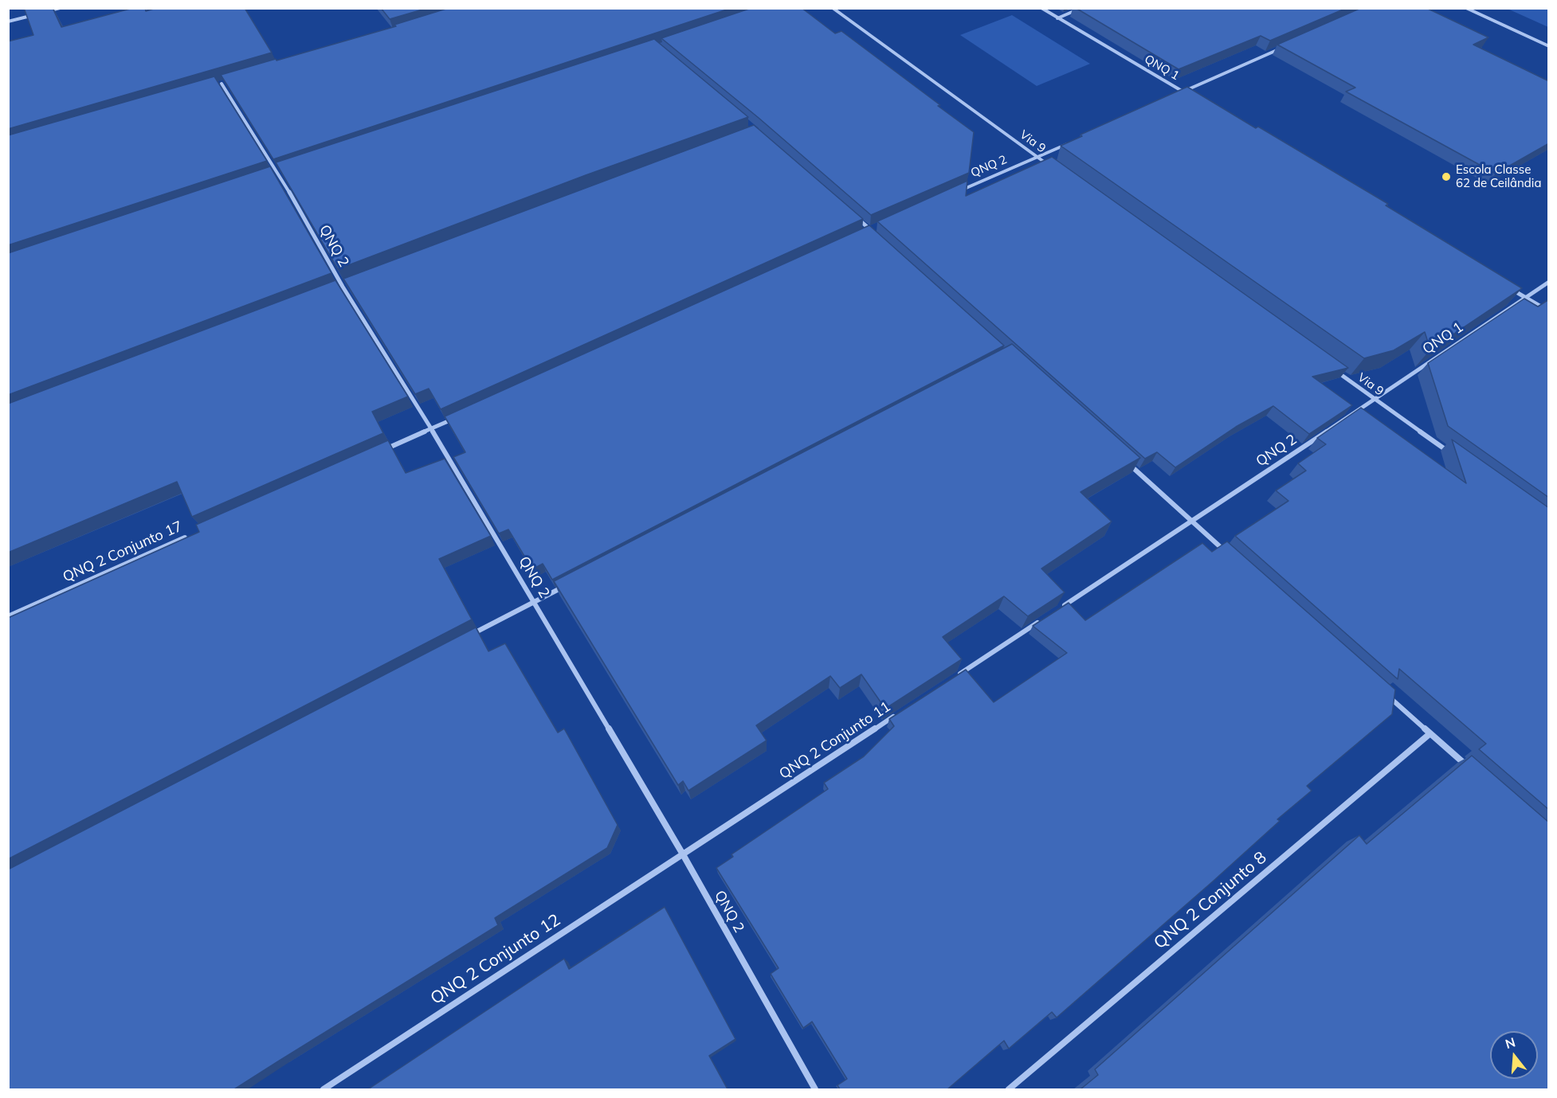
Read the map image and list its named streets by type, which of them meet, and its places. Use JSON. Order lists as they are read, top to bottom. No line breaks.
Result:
{"streets":{"street":["QNQ 1","Via 9","QNQ 2","QNQ 2 Conjunto 17","QNQ 2 Conjunto 11","QNQ 2 Conjunto 8","QNQ 2 Conjunto 12"]},"crossings":[["QNQ 1","Via 9"],["QNQ 1","QNQ 2"],["Via 9","QNQ 2"],["QNQ 2","QNQ 2 Conjunto 11"],["QNQ 2","QNQ 2 Conjunto 12"],["QNQ 2 Conjunto 11","QNQ 2 Conjunto 12"]],"places":["Escola Classe 62 de Ceilândia"],"north":"top"}
